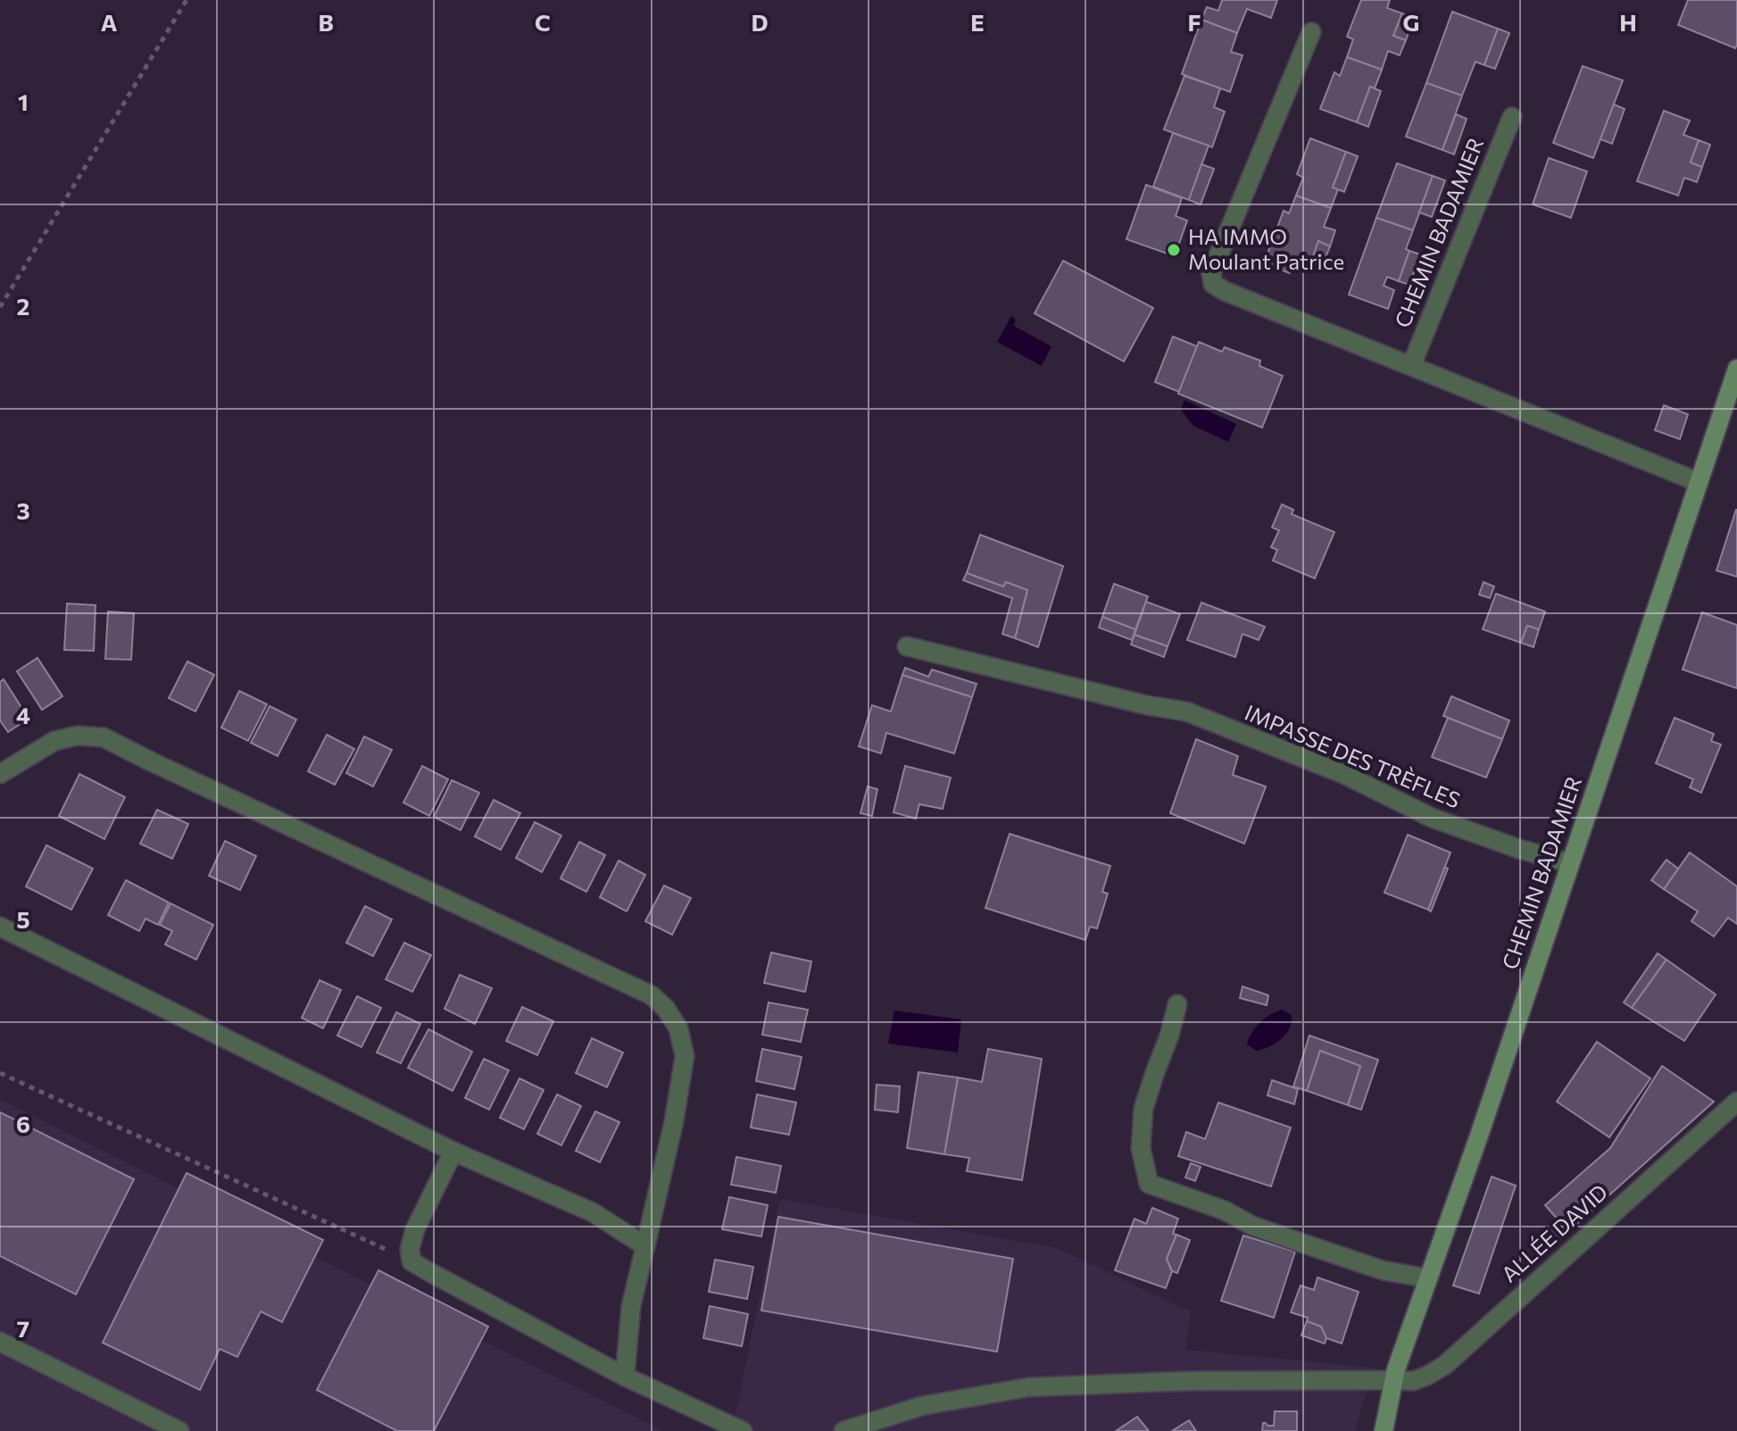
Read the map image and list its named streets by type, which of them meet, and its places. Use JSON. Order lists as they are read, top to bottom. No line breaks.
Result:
{"streets":{"street":["CHEMIN BADAMIER","IMPASSE DES TRÈFLES","ALLÉE DAVID"]},"crossings":[["CHEMIN BADAMIER","IMPASSE DES TRÈFLES"],["CHEMIN BADAMIER","ALLÉE DAVID"]],"places":["HA IMMO Moulant Patrice"],"grid":{"columns":["A","B","C","D","E","F","G","H"],"rows":["1","2","3","4","5","6","7"]}}
